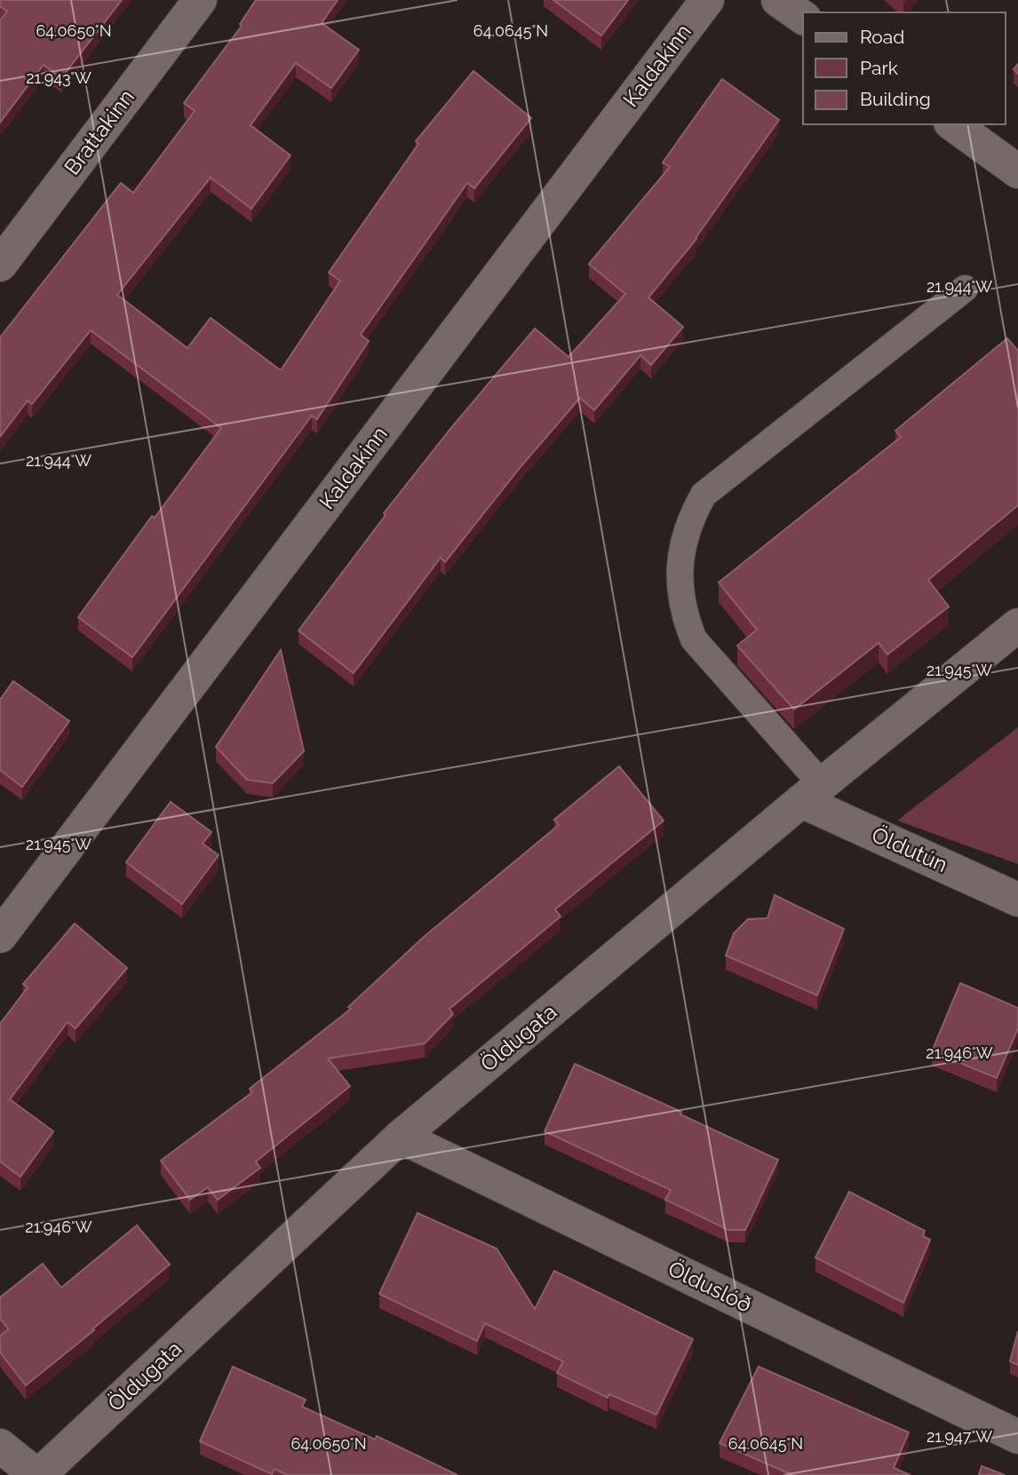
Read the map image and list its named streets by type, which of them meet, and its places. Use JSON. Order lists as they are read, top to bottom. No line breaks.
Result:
{"streets":{"street":["Kaldakinn","Brattakinn","Öldutún","Öldugata","Ölduslóð"]},"crossings":[["Öldutún","Öldugata"],["Öldugata","Ölduslóð"]],"legend":["Road","Park","Building"],"coordinates":["64.0650°N","64.0645°N","21.943°W","21.944°W","21.945°W","21.946°W","21.947°W"]}
